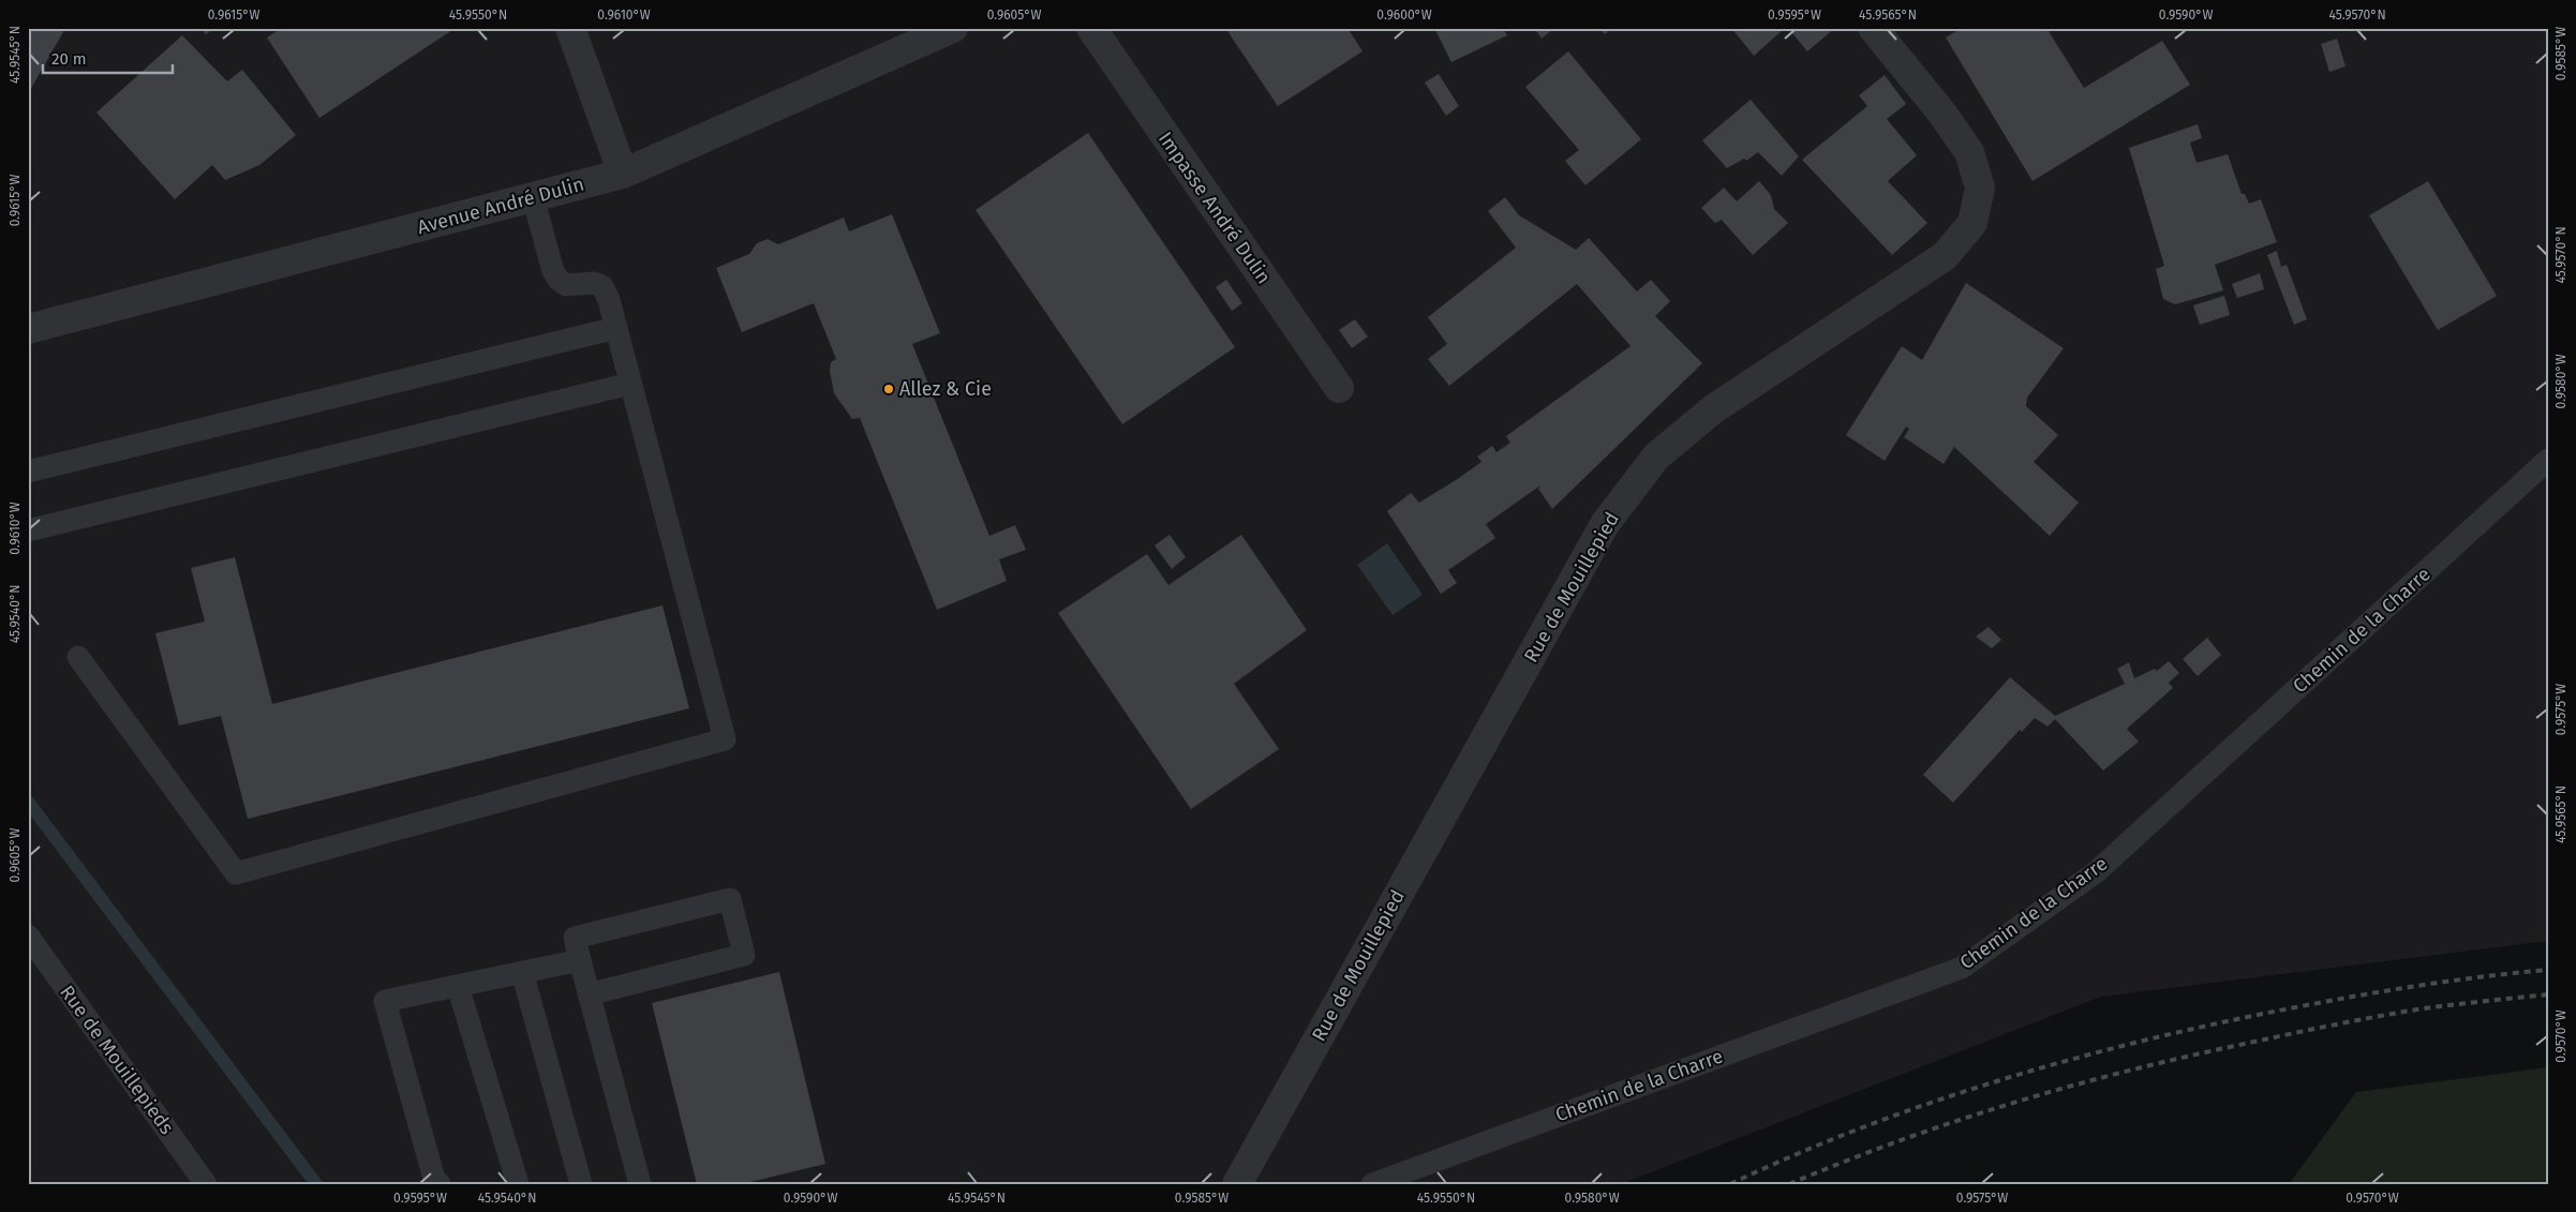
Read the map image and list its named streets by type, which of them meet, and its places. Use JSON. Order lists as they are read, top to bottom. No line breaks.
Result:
{"streets":{"street":["Avenue André Dulin","Impasse André Dulin","Rue de Mouillepied"],"lane":["Chemin de la Charre","Rue de Mouillepieds"]},"places":["Allez & Cie"],"scale_bar":"20 m","coordinates":["0.9615°W","45.9550°N","0.9610°W","0.9605°W","0.9600°W","0.9595°W","45.9565°N","0.9590°W","45.9570°N","0.9585°W","45.9545°N","0.9580°W","45.9540°N","0.9575°W","0.9570°W"]}
